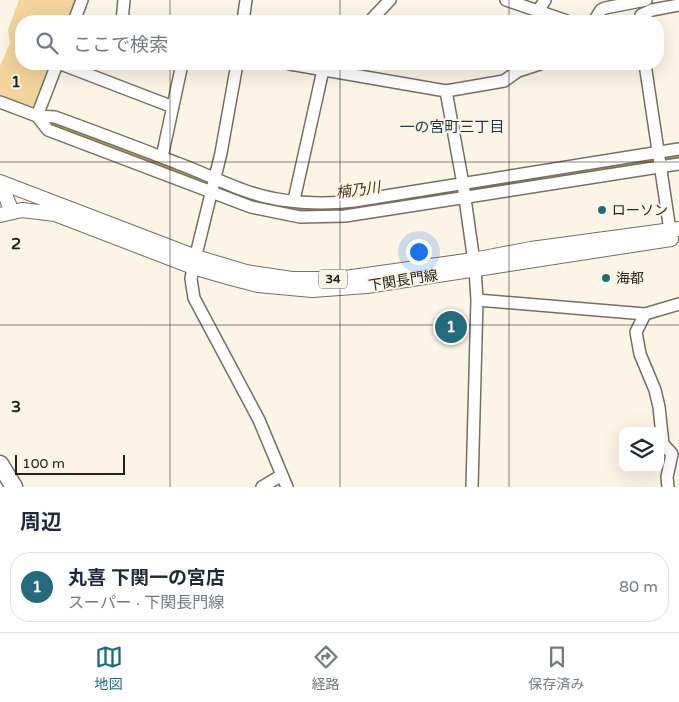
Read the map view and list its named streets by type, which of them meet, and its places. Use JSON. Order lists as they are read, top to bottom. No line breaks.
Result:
{"streets":{"main road":["34","下関長門線"]},"districts":["一の宮町三丁目"],"water":["楠乃川"],"places":["ローソン","海都"],"scale_bar":"100 m","page":{"search":"ここで検索","pins":"1","scale":"100 m","heading":"周辺","list":[{"mark":"1","name":"丸喜 下関一の宮店","note":"スーパー · 下関長門線","value":"80 m"}],"nav":["地図","経路","保存済み"]},"grid":{"rows":["1","2","3"]}}
